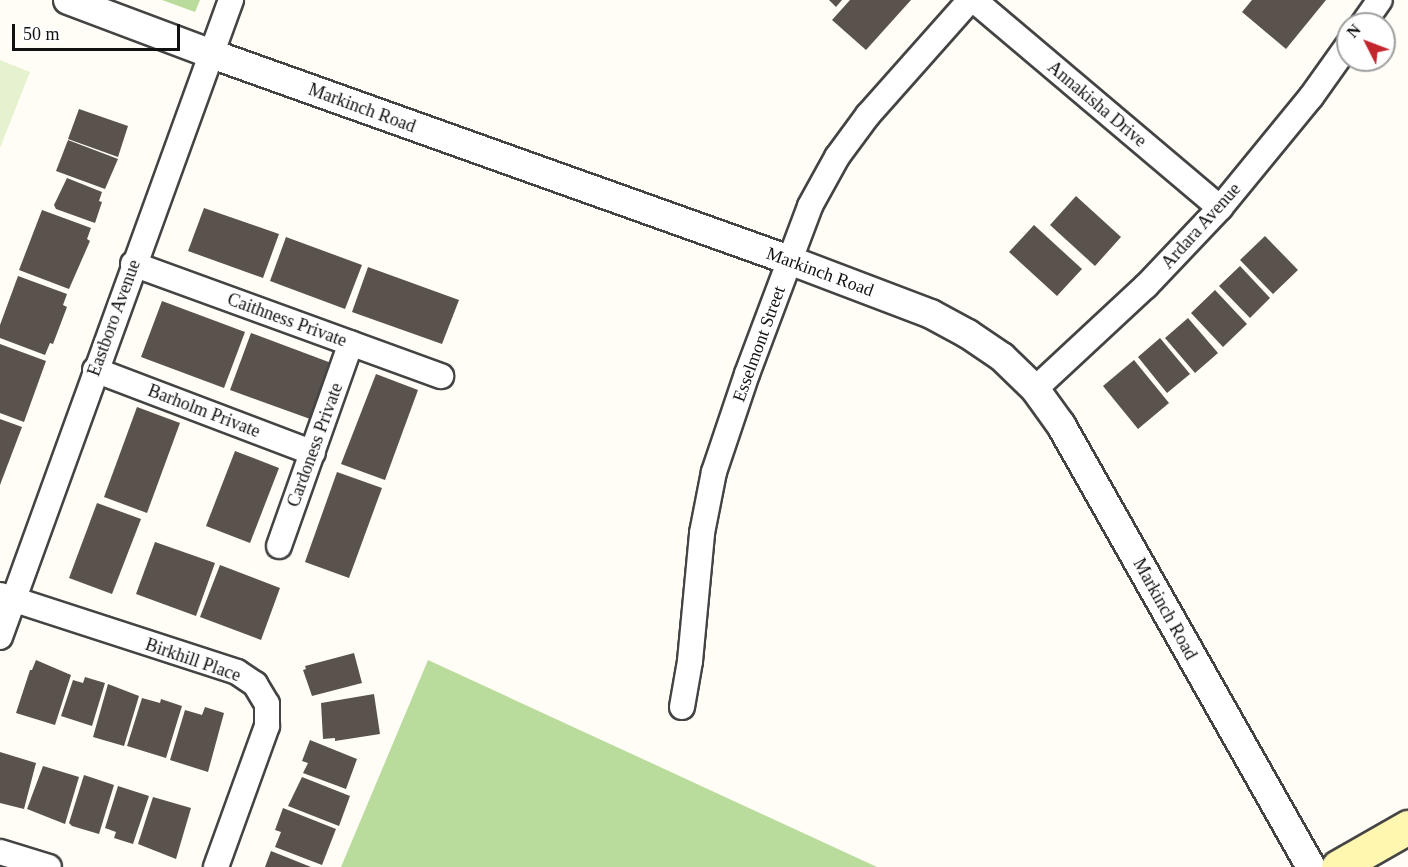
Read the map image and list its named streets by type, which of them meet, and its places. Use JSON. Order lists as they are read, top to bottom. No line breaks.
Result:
{"streets":{"street":["Annakisha Drive","Markinch Road","Ardara Avenue","Eastboro Avenue","Caithness Private","Esselmont Street","Barholm Private","Cardoness Private","Birkhill Place"]},"crossings":[["Annakisha Drive","Ardara Avenue"],["Annakisha Drive","Esselmont Street"],["Markinch Road","Ardara Avenue"],["Markinch Road","Eastboro Avenue"],["Markinch Road","Esselmont Street"],["Eastboro Avenue","Caithness Private"],["Eastboro Avenue","Barholm Private"],["Eastboro Avenue","Birkhill Place"],["Caithness Private","Cardoness Private"],["Barholm Private","Cardoness Private"]],"scale_bar":"50 m","north":"top left"}
